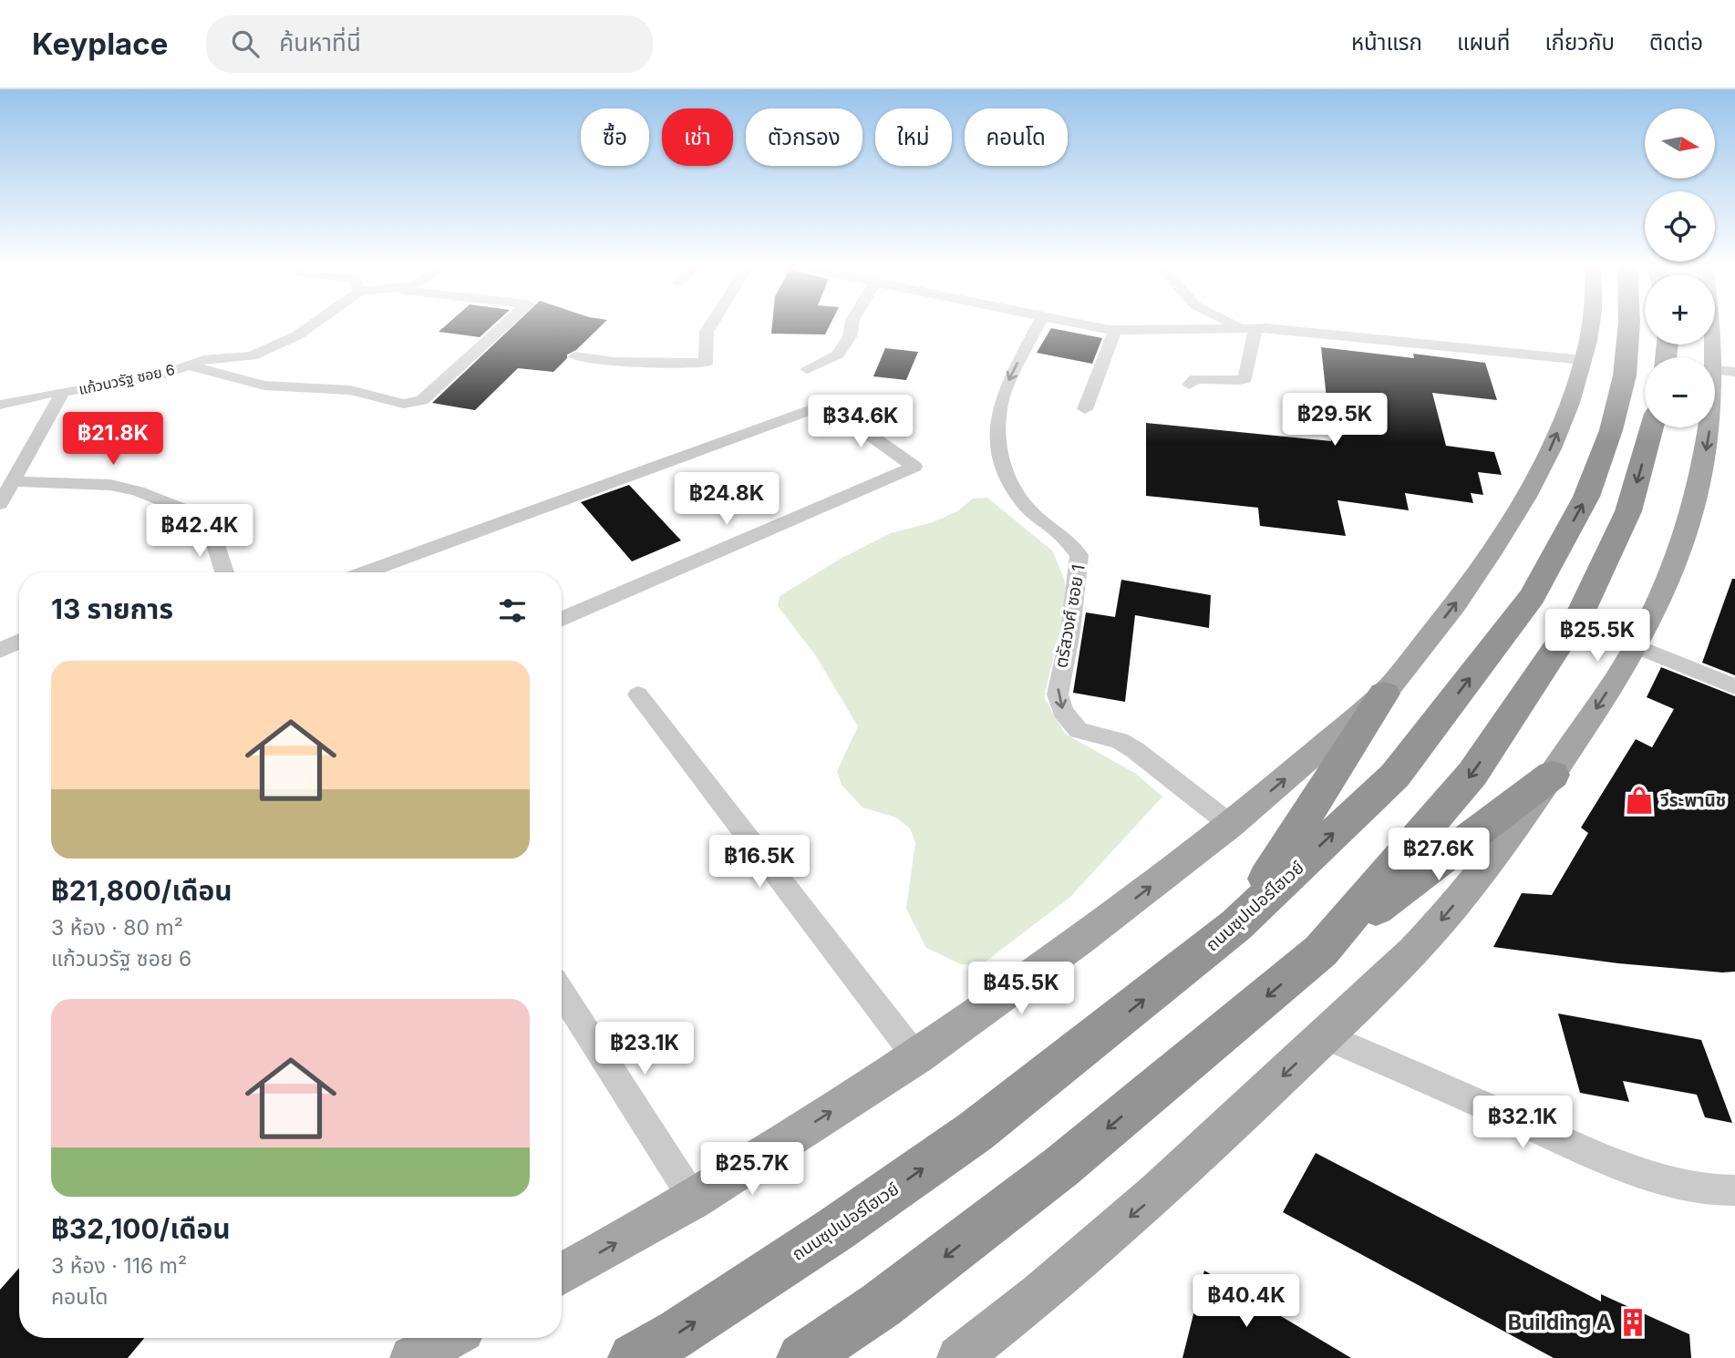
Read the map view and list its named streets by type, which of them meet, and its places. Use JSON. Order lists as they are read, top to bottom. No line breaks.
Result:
{"streets":{"highway":["ถนนซุปเปอร์ไฮเวย์"],"street":["แก้วนวรัฐ ซอย 6","ตรัสวงศ์ ซอย 1"]},"one_way":["ตรัสวงศ์ ซอย 1"],"places":{"shop":["วีระพานิช"],"building":["Building A"]},"north":"right","page":{"header":"Keyplace","search":"ค้นหาที่นี่","nav":["หน้าแรก","แผนที่","เกี่ยวกับ","ติดต่อ"],"map_buttons":["+","−"],"chip":["ซื้อ","เช่า","ตัวกรอง","ใหม่","คอนโด"],"price":["฿29.5K","฿34.6K","฿21.8K","฿24.8K","฿42.4K","฿25.5K","฿27.6K","฿16.5K","฿45.5K","฿23.1K","฿32.1K","฿25.7K","฿40.4K"],"heading":"13 รายการ","list":[{"name":"฿21,800/เดือน","note":"3 ห้อง · 80 m² · แก้วนวรัฐ ซอย 6"},{"name":"฿32,100/เดือน","note":"3 ห้อง · 116 m² · คอนโด"}]}}
